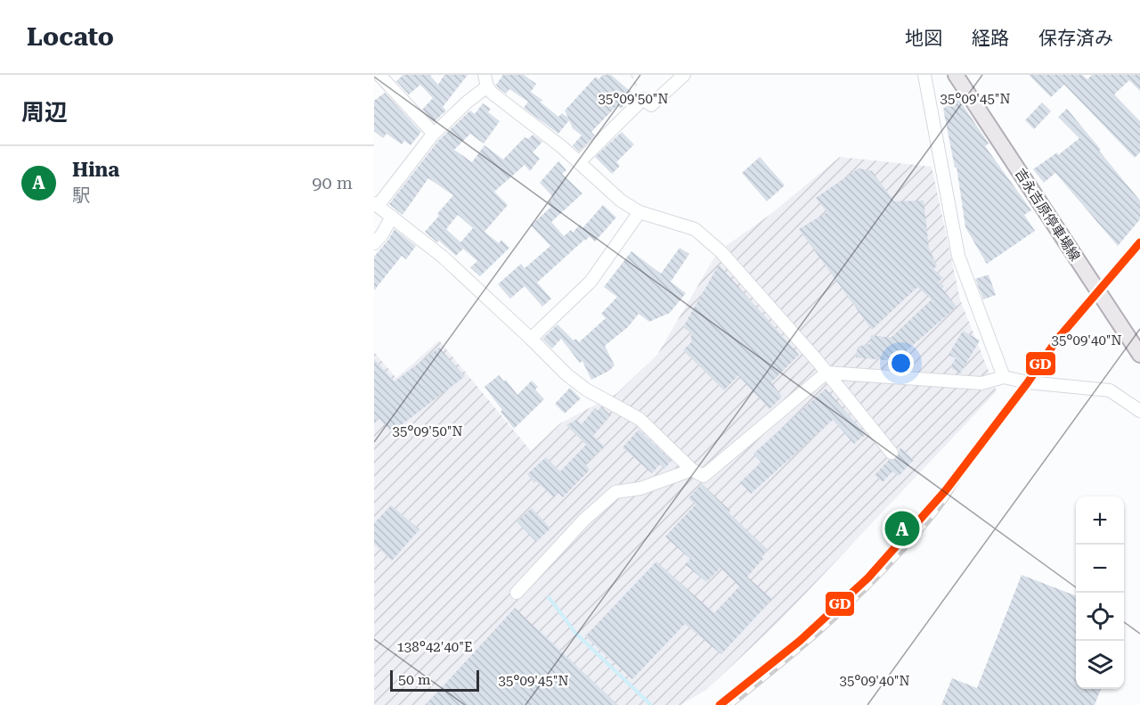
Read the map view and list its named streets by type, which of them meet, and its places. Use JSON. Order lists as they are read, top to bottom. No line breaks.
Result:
{"streets":{"main road":["吉永吉原停車場線"]},"lines":["transit line GD"],"scale_bar":"50 m","page":{"header":"Locato","nav":["地図","経路","保存済み"],"heading":"周辺","list":[{"mark":"A","name":"Hina","note":"駅","value":"90 m"}],"map_buttons":["+","−"],"pins":"A","scale":"50 m"},"coordinates":["35°09'50\"N","35°09'45\"N","35°09'40\"N","138°42'40\"E"]}
